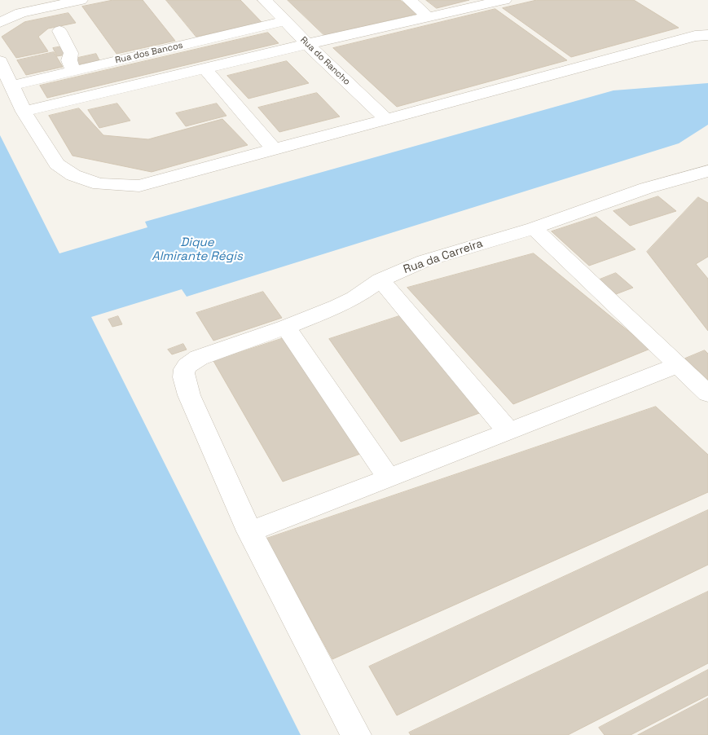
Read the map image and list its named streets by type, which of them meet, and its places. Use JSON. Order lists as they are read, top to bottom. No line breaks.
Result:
{"streets":{"lane":["Rua dos Bancos","Rua do Rancho","Rua da Carreira"]},"crossings":[["Rua dos Bancos","Rua do Rancho"]],"water":["Dique Almirante Régis"]}
